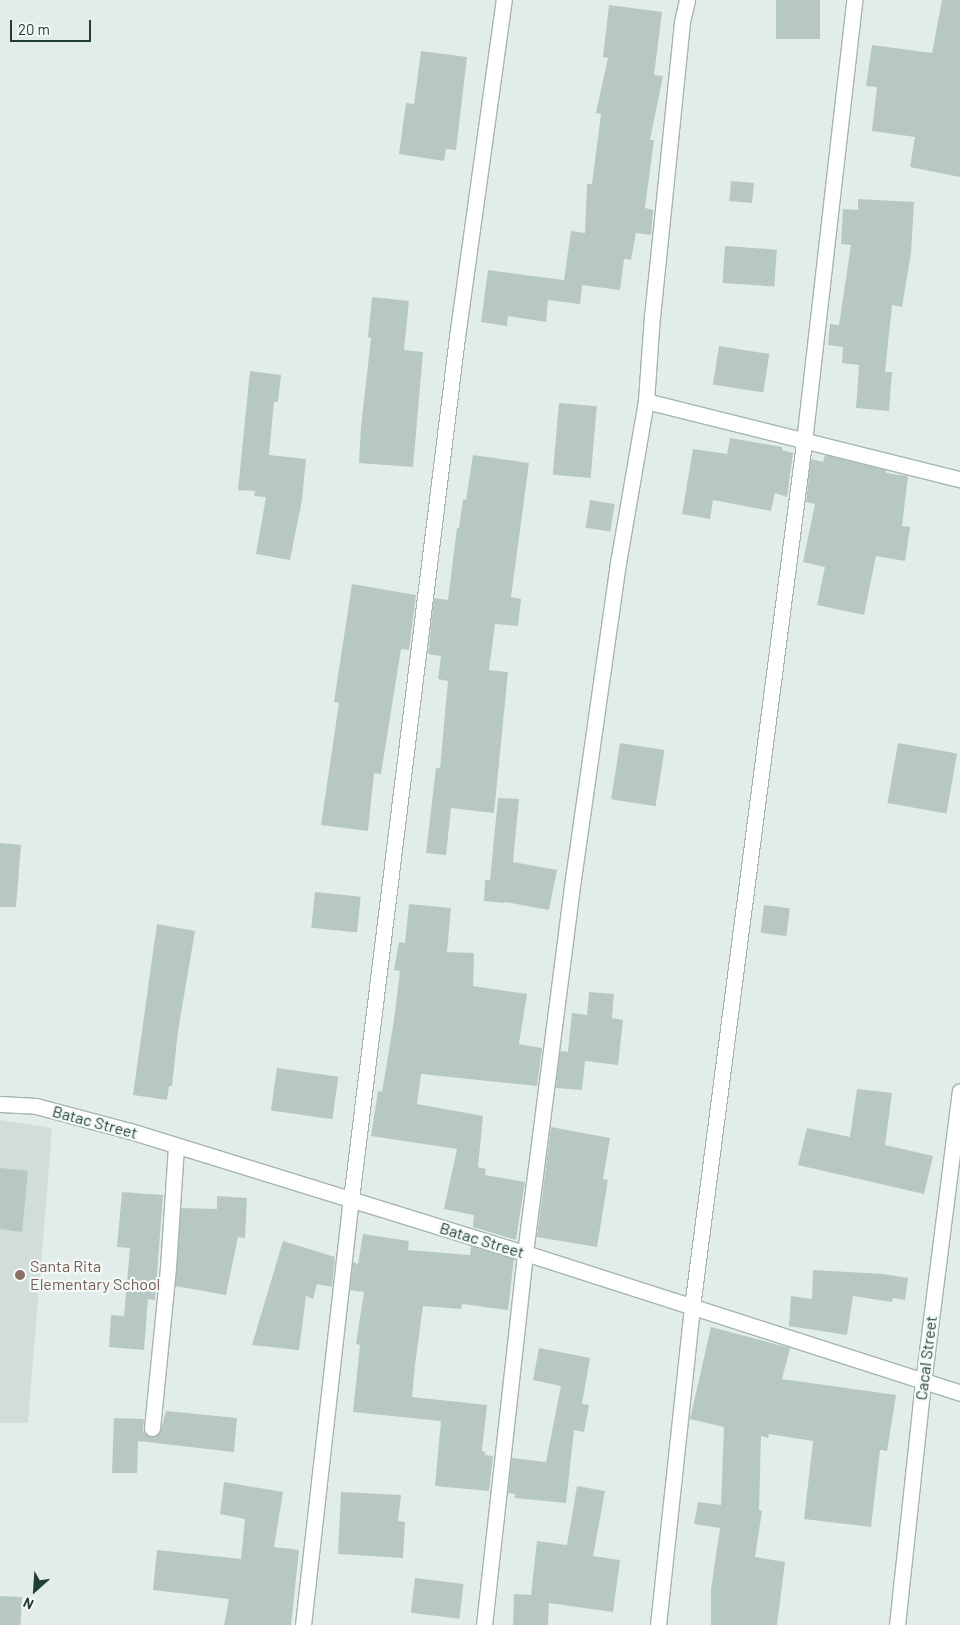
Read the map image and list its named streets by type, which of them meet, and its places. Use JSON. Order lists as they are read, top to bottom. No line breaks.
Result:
{"streets":{"street":["Batac Street","Cacal Street"]},"crossings":[["Batac Street","Cacal Street"]],"places":["Santa Rita Elementary School"],"scale_bar":"20 m","north":"bottom left"}
